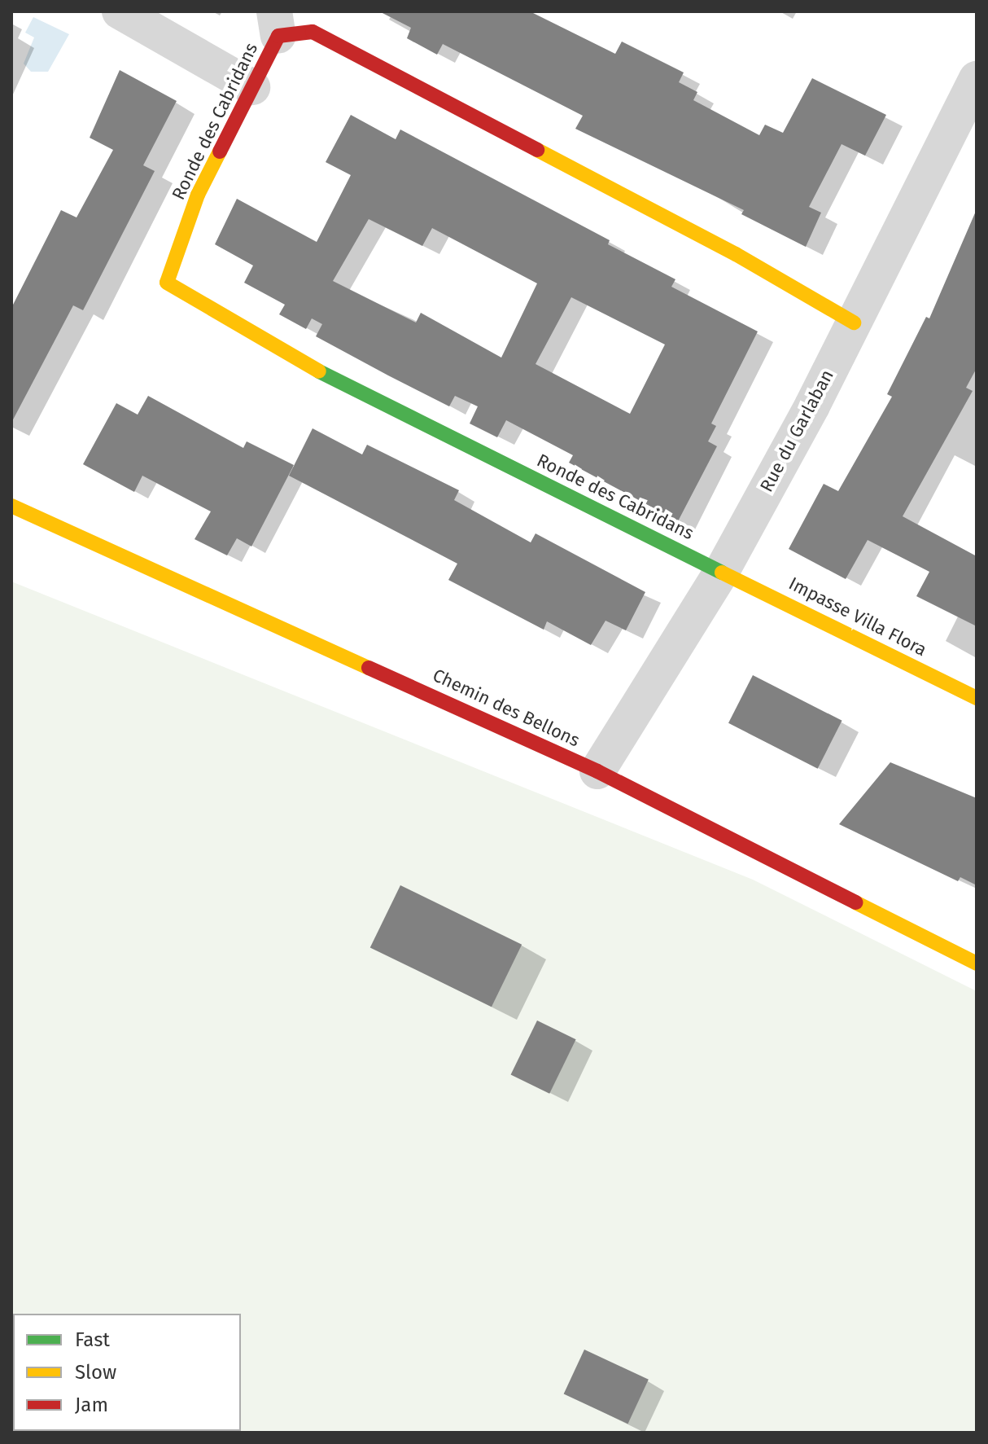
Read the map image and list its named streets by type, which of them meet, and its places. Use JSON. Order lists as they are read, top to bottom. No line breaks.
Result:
{"streets":{"street":["Ronde des Cabridans","Rue du Garlaban","Impasse Villa Flora","Chemin des Bellons"]},"crossings":[["Ronde des Cabridans","Rue du Garlaban"],["Ronde des Cabridans","Impasse Villa Flora"],["Rue du Garlaban","Impasse Villa Flora"],["Rue du Garlaban","Chemin des Bellons"]],"legend":["Fast","Slow","Jam"]}
